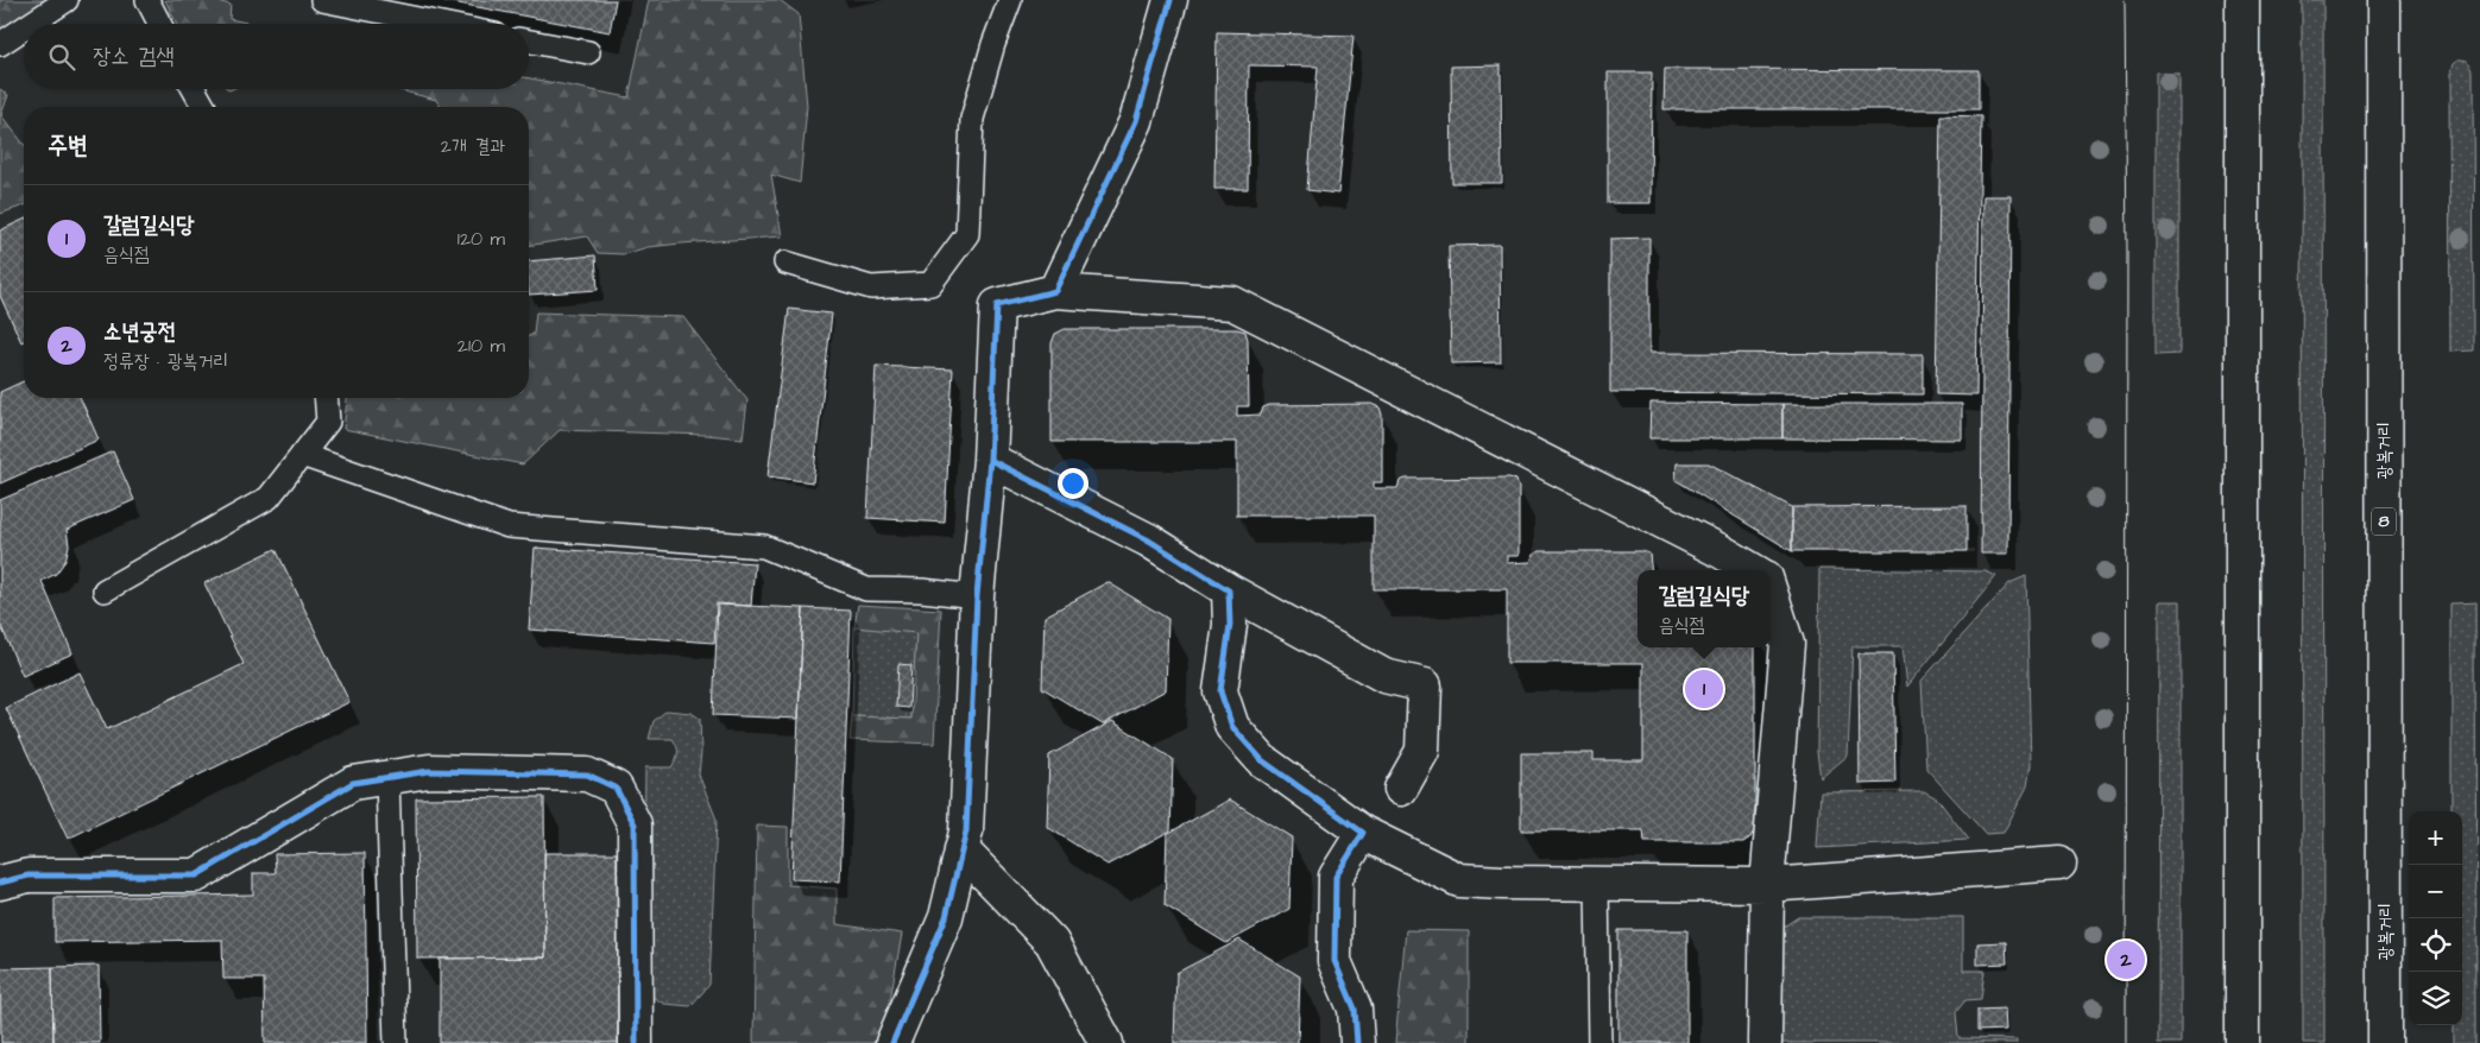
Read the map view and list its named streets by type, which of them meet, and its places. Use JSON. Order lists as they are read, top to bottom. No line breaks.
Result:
{"streets":{"main road":["광복거리","8"]},"page":{"search":"장소 검색","heading":["주변","2개 결과"],"list":[{"mark":"1","name":"갈럼길식당","note":"음식점","value":"120 m"},{"mark":"2","name":"소년궁전","note":"정류장 · 광복거리","value":"210 m"}],"popup":["갈럼길식당","음식점"],"pins":["1","2"],"map_buttons":["+","−"]}}
